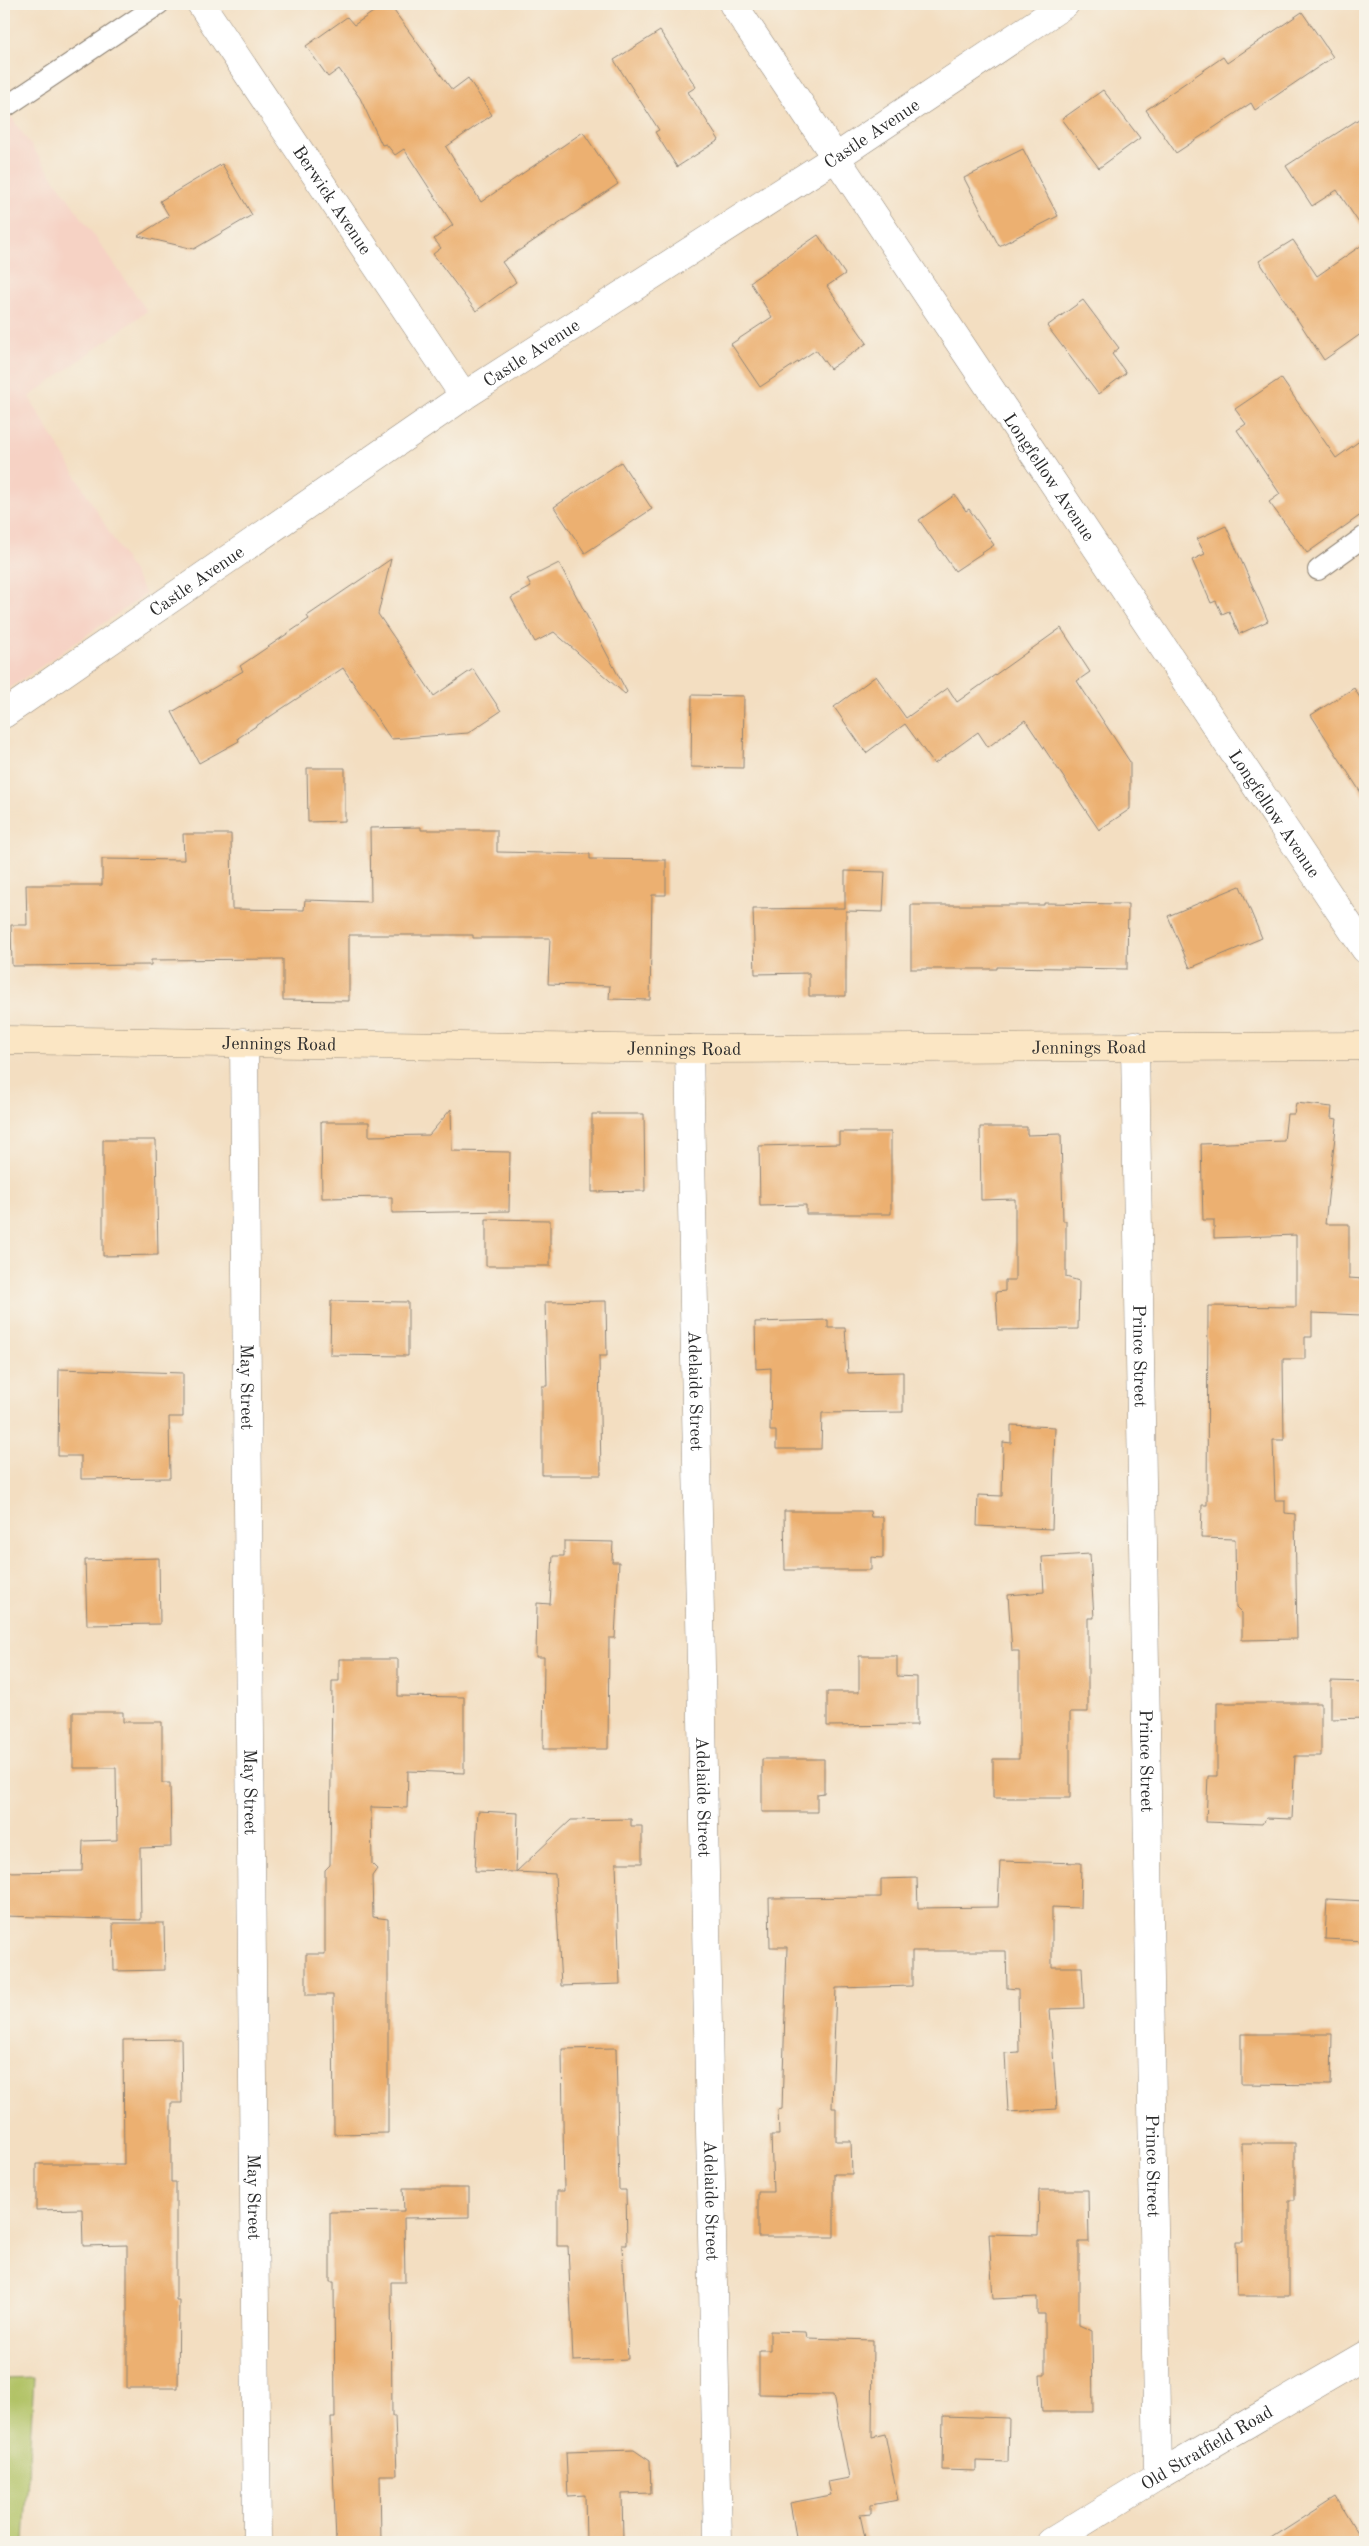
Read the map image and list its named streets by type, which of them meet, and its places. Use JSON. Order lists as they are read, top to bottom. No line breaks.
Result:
{"streets":{"street":["Castle Avenue","Berwick Avenue","Longfellow Avenue","Jennings Road","Prince Street","May Street","Adelaide Street","Old Stratfield Road"]},"crossings":[["Castle Avenue","Berwick Avenue"],["Castle Avenue","Longfellow Avenue"],["Jennings Road","Prince Street"],["Jennings Road","May Street"],["Jennings Road","Adelaide Street"],["Prince Street","Old Stratfield Road"]]}
